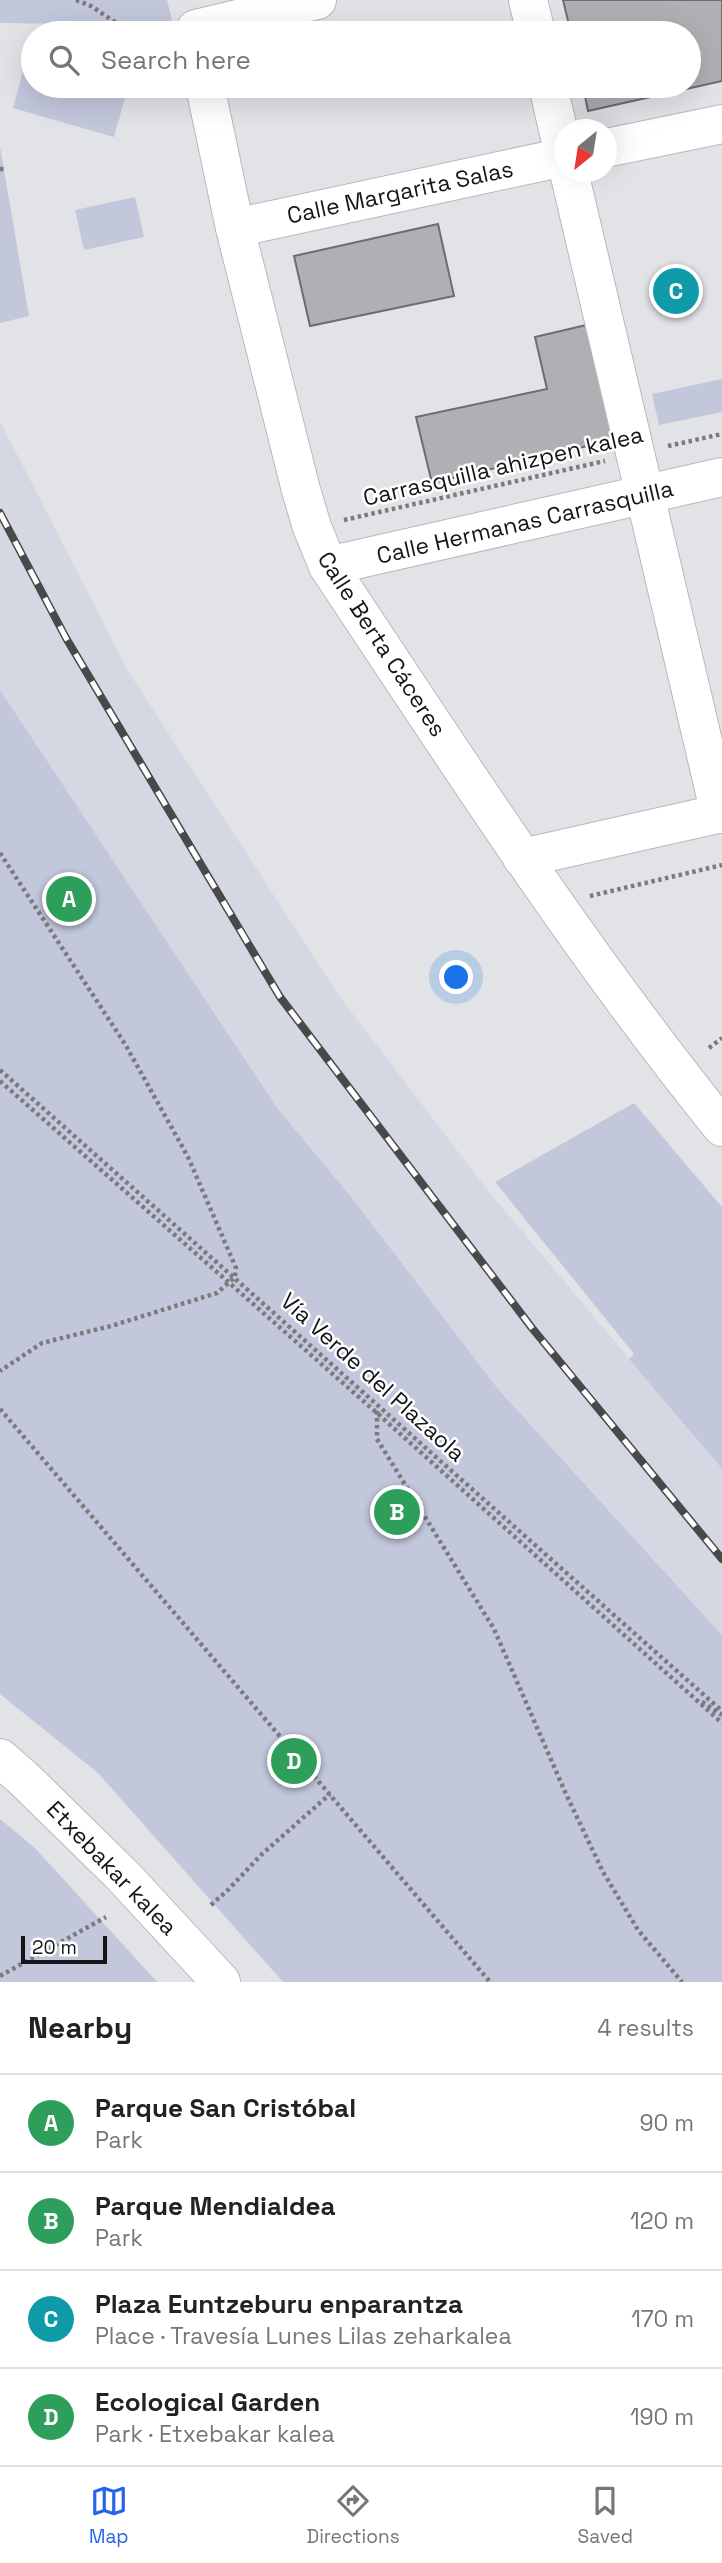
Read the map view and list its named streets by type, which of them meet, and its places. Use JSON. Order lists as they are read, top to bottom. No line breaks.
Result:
{"streets":{"street":["Calle Margarita Salas","Calle Hermanas Carrasquilla","Calle Berta Cáceres","Etxebakar kalea"],"path":["Carrasquilla ahizpen kalea","Vía Verde del Plazaola"]},"crossings":[["Calle Margarita Salas","Calle Berta Cáceres"],["Carrasquilla ahizpen kalea","Calle Berta Cáceres"],["Calle Hermanas Carrasquilla","Calle Berta Cáceres"]],"scale_bar":"20 m","north":"bottom left","page":{"search":"Search here","pins":["C","A","B","D"],"scale":"20 m","heading":["Nearby","4 results"],"list":[{"mark":"A","name":"Parque San Cristóbal","note":"Park","value":"90 m"},{"mark":"B","name":"Parque Mendialdea","note":"Park","value":"120 m"},{"mark":"C","name":"Plaza Euntzeburu enparantza","note":"Place · Travesía Lunes Lilas zeharkalea","value":"170 m"},{"mark":"D","name":"Ecological Garden","note":"Park · Etxebakar kalea","value":"190 m"}],"nav":["Map","Directions","Saved"]}}
